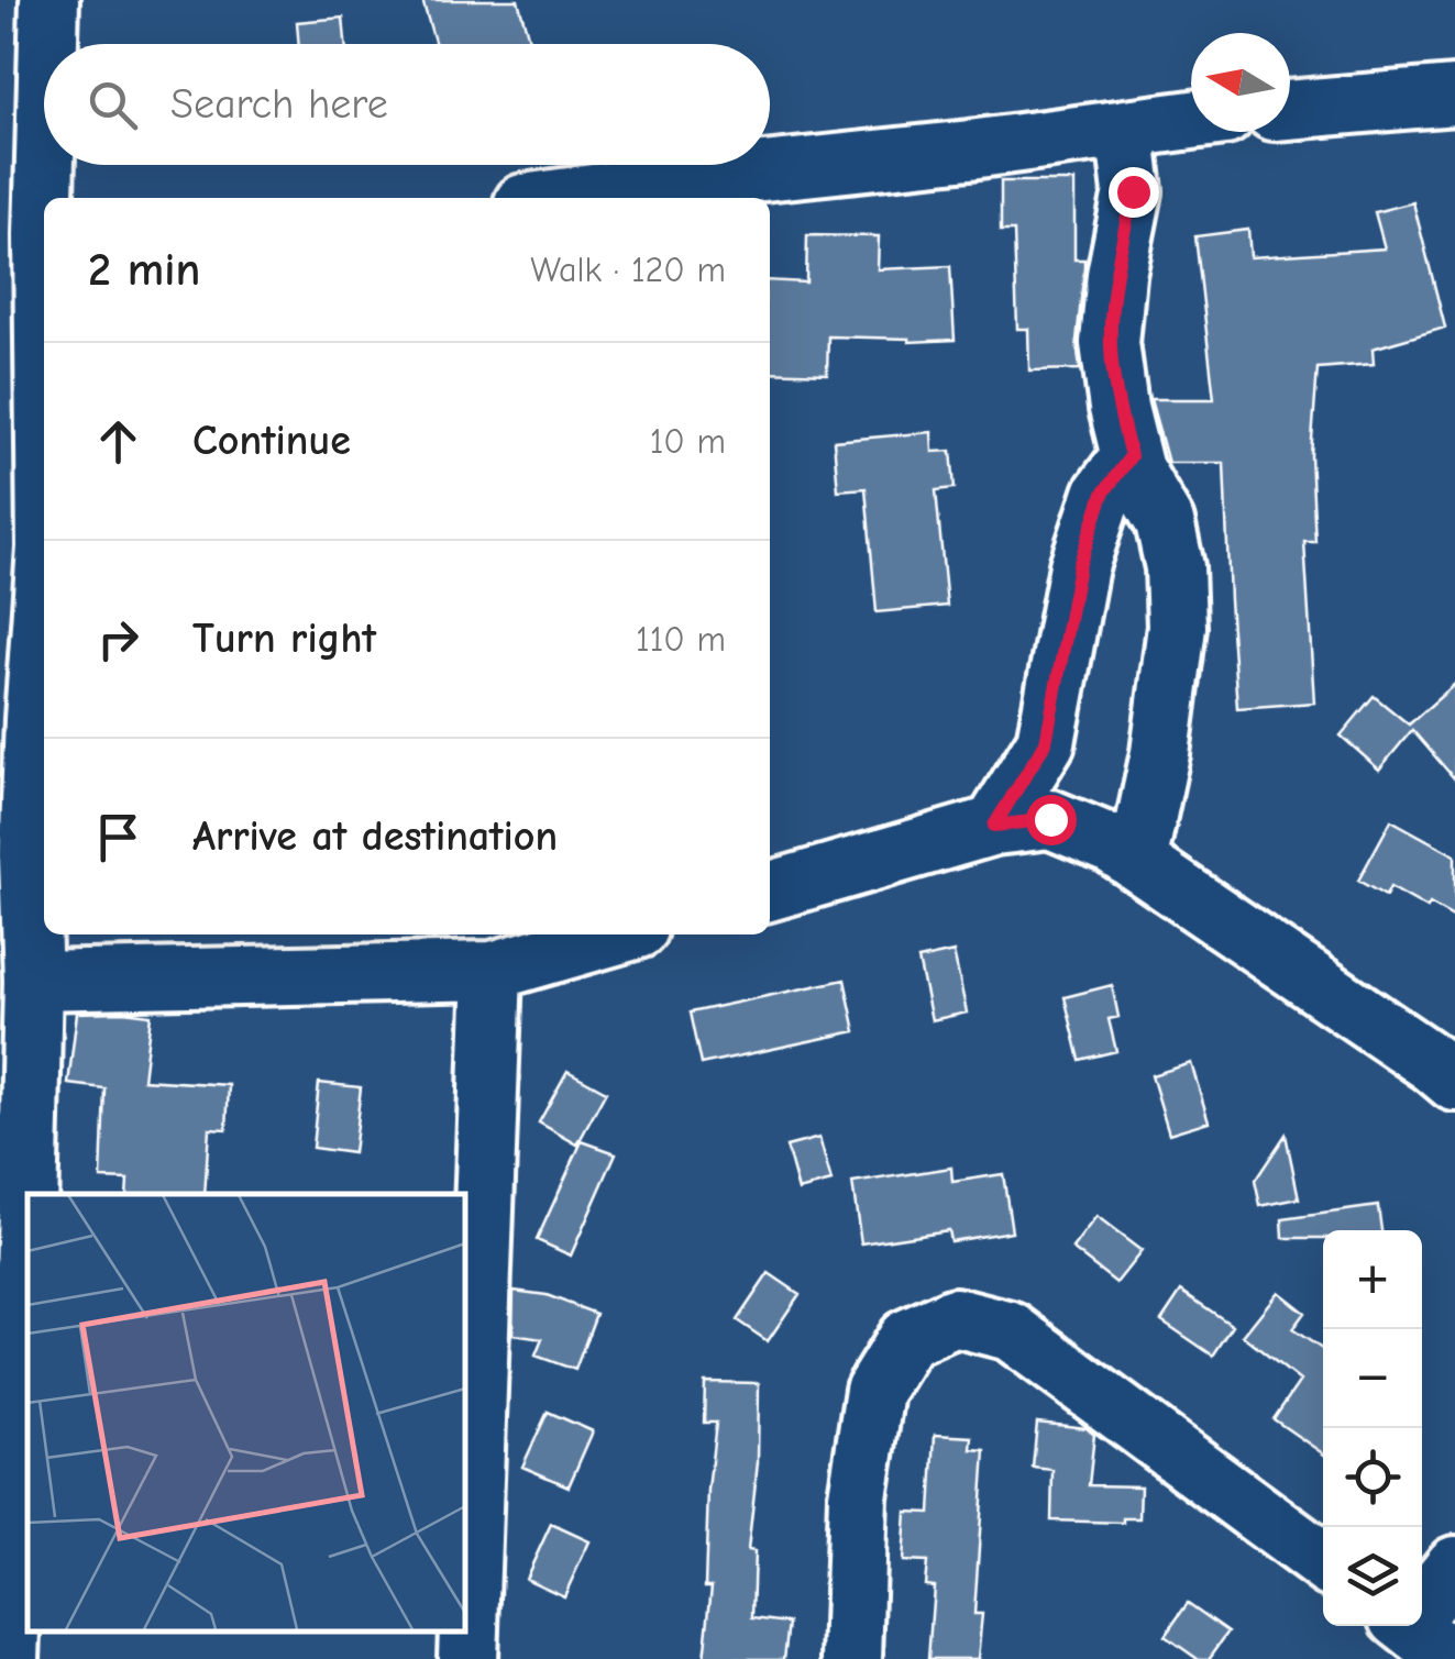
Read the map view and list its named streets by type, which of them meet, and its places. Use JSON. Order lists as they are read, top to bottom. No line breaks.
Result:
{"north":"left","page":{"search":"Search here","heading":["2 min","Walk · 120 m"],"list":[["Continue","10 m"],["Turn right","110 m"],"Arrive at destination"],"map_buttons":["+","−"]}}
